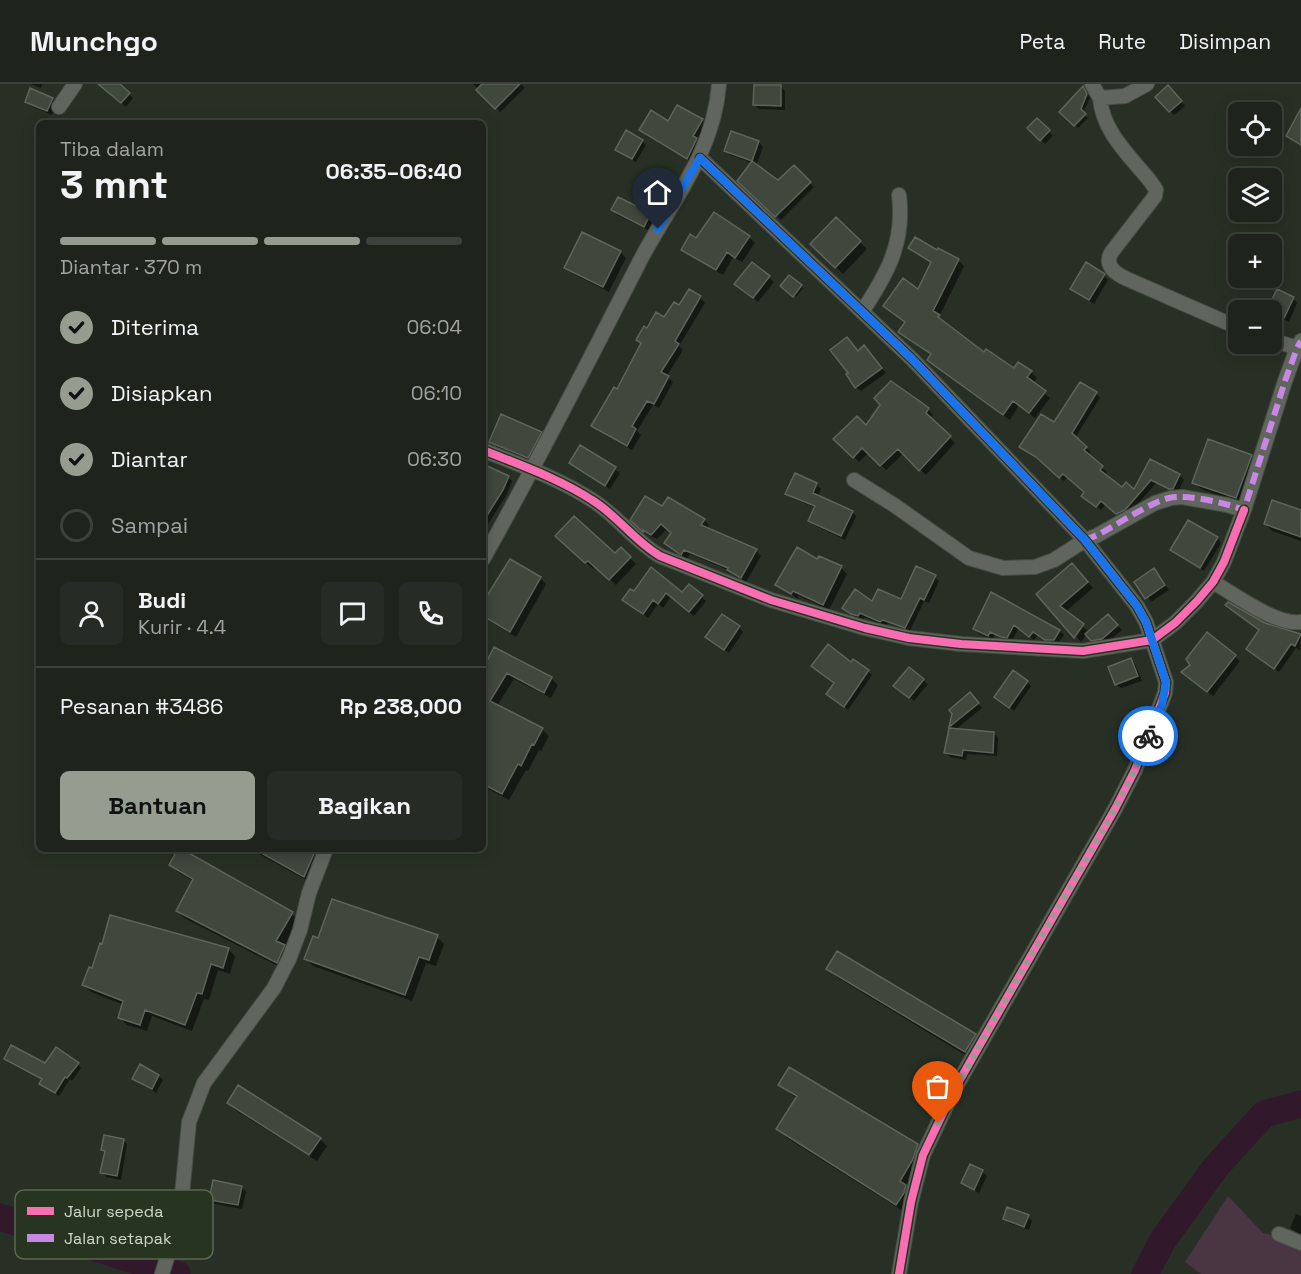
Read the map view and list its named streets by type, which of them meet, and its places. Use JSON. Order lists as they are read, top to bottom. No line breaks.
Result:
{"legend":["Jalur sepeda","Jalan setapak"],"page":{"header":"Munchgo","nav":["Peta","Rute","Disimpan"],"map_buttons":["+","−"],"heading":["3 mnt","Tiba dalam","06:35–06:40"],"panel":["Budi","Kurir · 4.4","Pesanan #3486","Rp 238,000"],"bar":"Diantar · 370 m","list":[["Diterima","06:04"],["Disiapkan","06:10"],["Diantar","06:30"],"Sampai"],"buttons":["Bantuan","Bagikan"]}}
